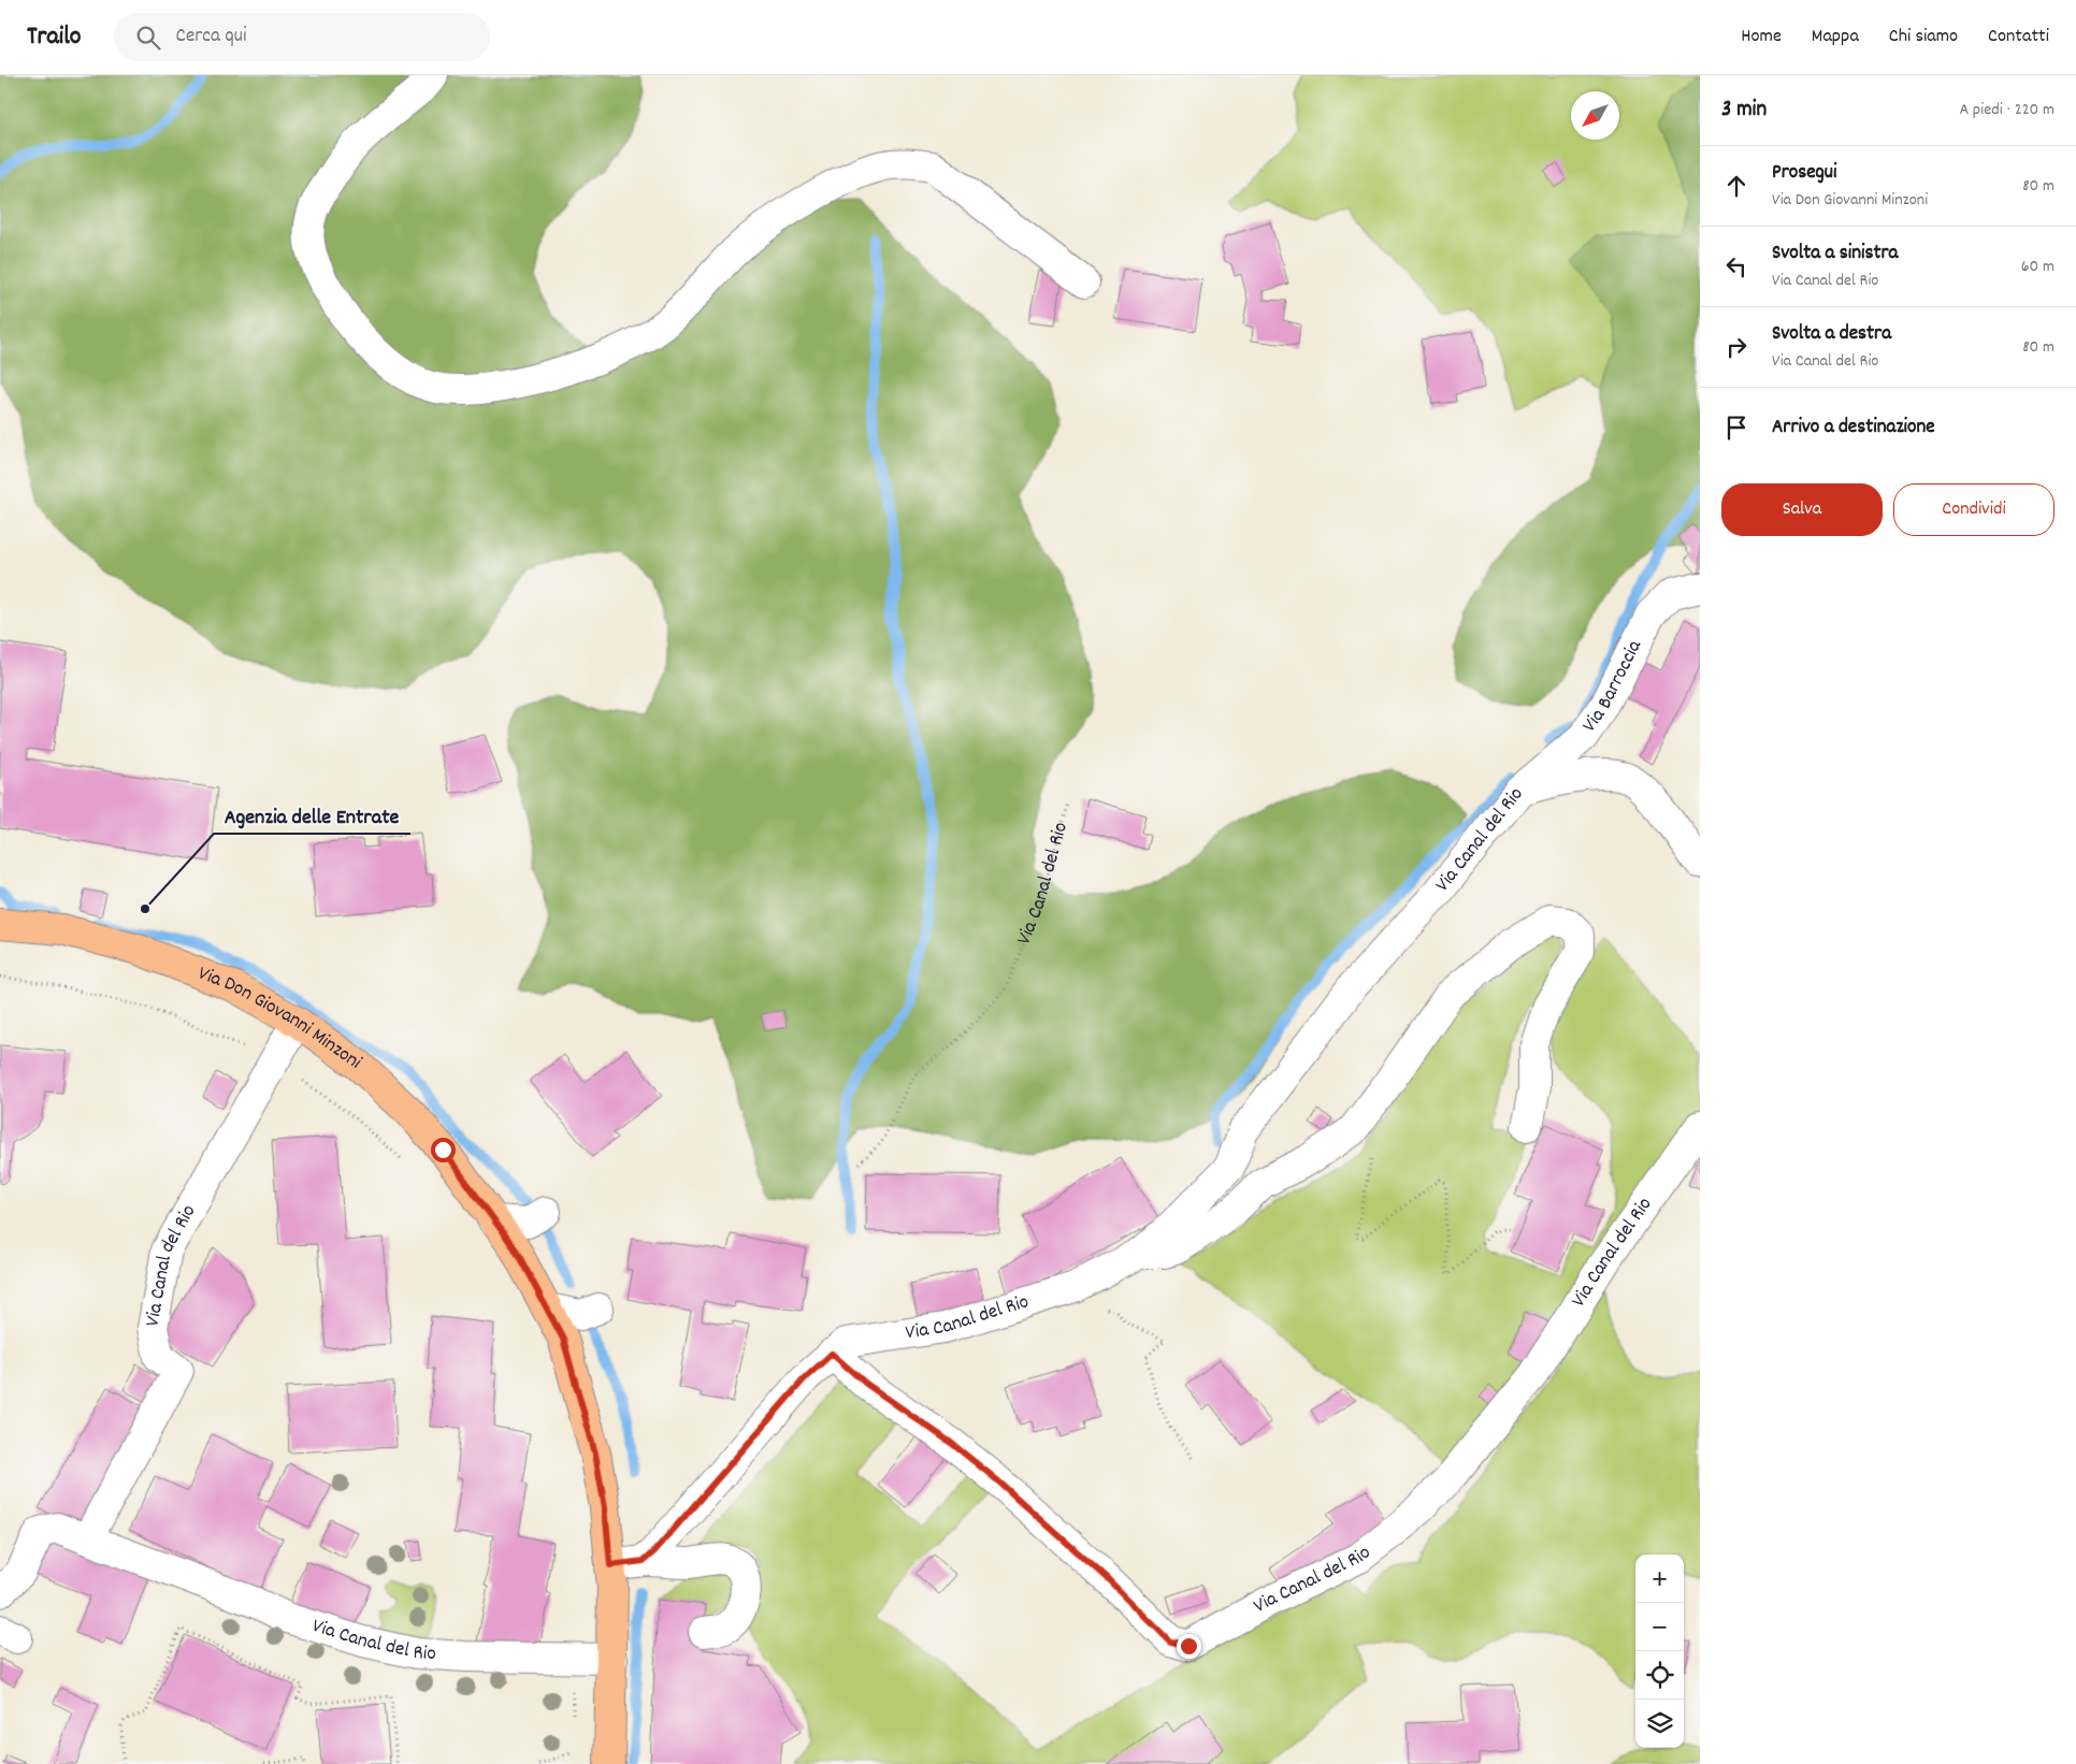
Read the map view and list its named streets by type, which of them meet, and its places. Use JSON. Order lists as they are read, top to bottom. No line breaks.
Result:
{"streets":{"main road":["Via Don Giovanni Minzoni"],"street":["Via Barroccia","Via Canal del Rio"]},"crossings":[["Via Barroccia","Via Canal del Rio"],["Via Canal del Rio","Via Don Giovanni Minzoni"]],"places":["Agenzia delle Entrate"],"north":"bottom left","page":{"header":"Trailo","search":"Cerca qui","nav":["Home","Mappa","Chi siamo","Contatti"],"heading":["3 min","A piedi · 220 m"],"list":[["Prosegui","Via Don Giovanni Minzoni","80 m"],["Svolta a sinistra","Via Canal del Rio","60 m"],["Svolta a destra","Via Canal del Rio","80 m"],"Arrivo a destinazione"],"buttons":["Salva","Condividi"],"map_buttons":["+","−"]}}
